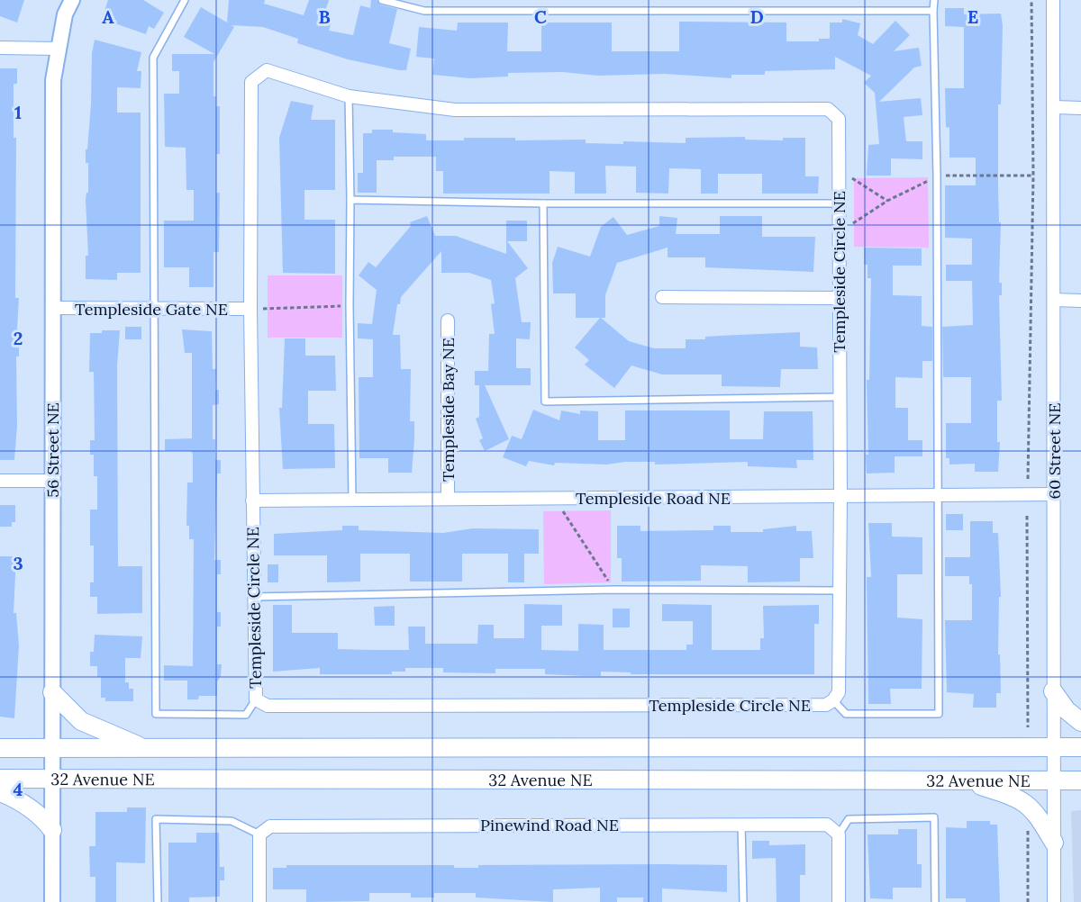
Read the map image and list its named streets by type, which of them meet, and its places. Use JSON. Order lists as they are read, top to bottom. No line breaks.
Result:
{"streets":{"main road":["32 Avenue NE"],"street":["Templeside Circle NE","Templeside Gate NE","Templeside Bay NE","56 Street NE","60 Street NE","Templeside Road NE","Pinewind Road NE"]},"crossings":[["Templeside Circle NE","Templeside Gate NE"],["Templeside Circle NE","Templeside Road NE"],["Templeside Gate NE","56 Street NE"],["Templeside Bay NE","Templeside Road NE"],["56 Street NE","32 Avenue NE"],["60 Street NE","Templeside Road NE"],["60 Street NE","32 Avenue NE"]],"grid":{"columns":["A","B","C","D","E"],"rows":["1","2","3","4"]}}
